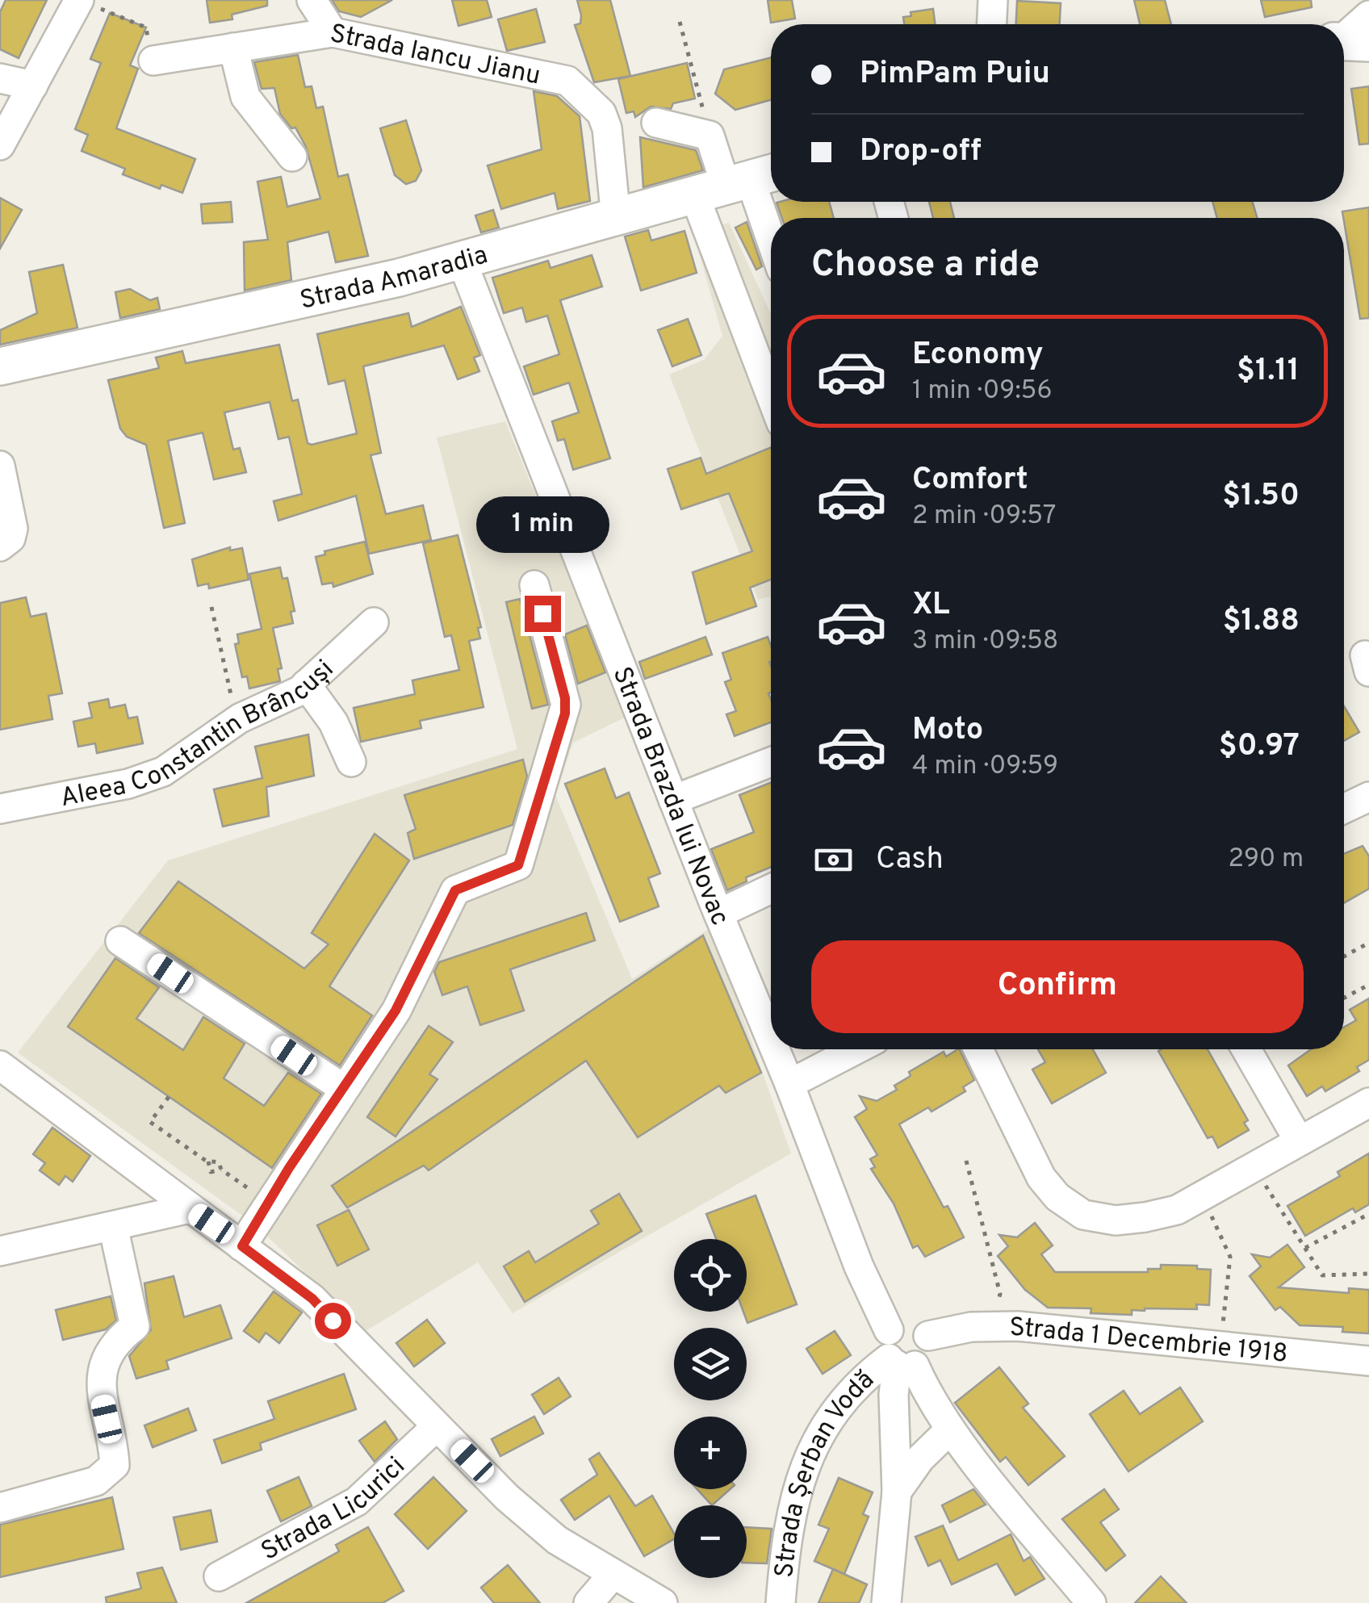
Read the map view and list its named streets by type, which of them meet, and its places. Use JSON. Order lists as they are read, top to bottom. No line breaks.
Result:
{"streets":{"main road":["Strada Amaradia"],"street":["Strada Iancu Jianu","Aleea Constantin Brâncuși","Strada Brazda lui Novac","Strada 1 Decembrie 1918","Strada Șerban Vodă","Strada Licurici"]},"crossings":[["Strada Iancu Jianu","Strada Amaradia"],["Strada Amaradia","Strada Brazda lui Novac"],["Strada Brazda lui Novac","Strada Șerban Vodă"]],"page":{"banner":["PimPam Puiu","Drop-off"],"heading":"Choose a ride","list":[{"name":"Economy","note":"1 min · 09:56","value":"$1.11"},{"name":"Comfort","note":"2 min · 09:57","value":"$1.50"},{"name":"XL","note":"3 min · 09:58","value":"$1.88"},{"name":"Moto","note":"4 min · 09:59","value":"$0.97"}],"bubble":"1 min","pay":["Cash","290 m"],"buttons":"Confirm","map_buttons":["+","−"]}}
